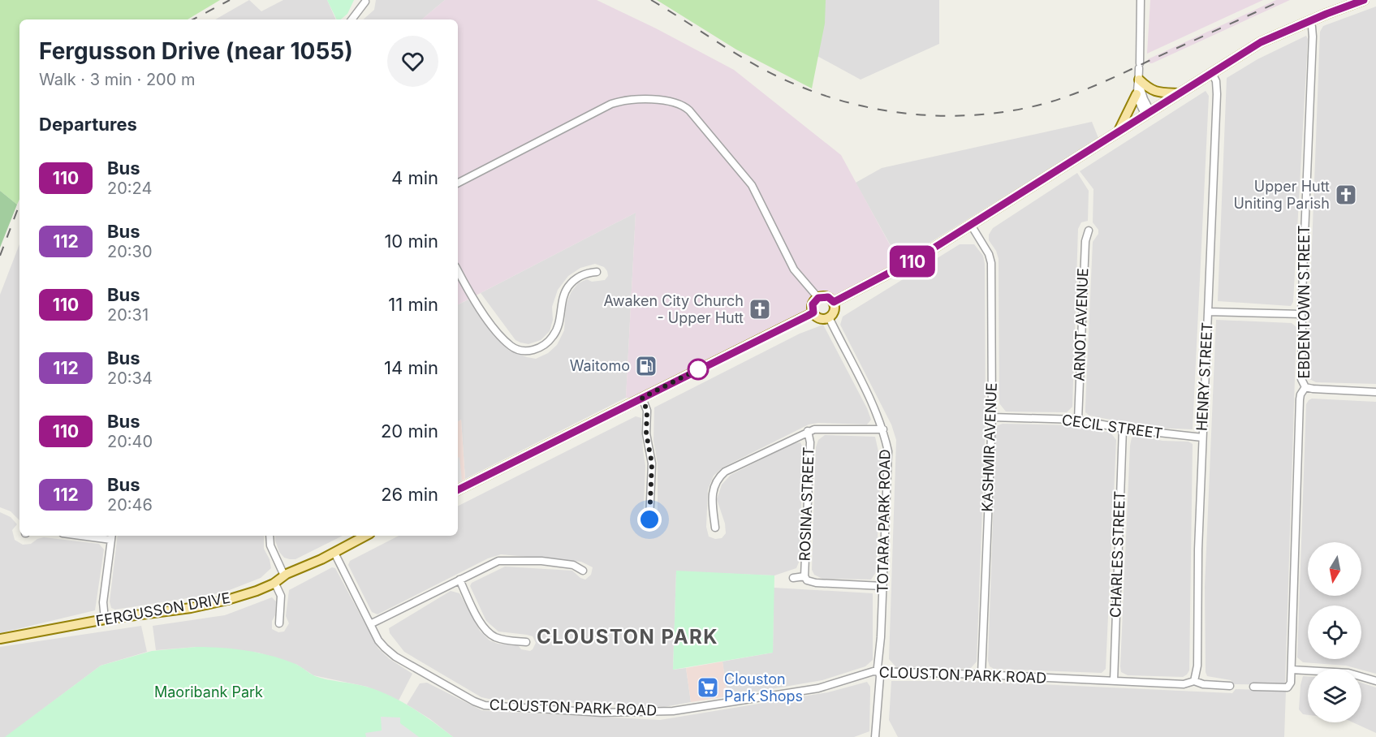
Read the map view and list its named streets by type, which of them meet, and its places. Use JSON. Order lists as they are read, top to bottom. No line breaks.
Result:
{"streets":{"main road":["FERGUSSON DRIVE"],"street":["EBDENTOWN STREET","ARNOT AVENUE","HENRY STREET","CECIL STREET","KASHMIR AVENUE","ROSINA STREET","TOTARA PARK ROAD","CHARLES STREET","CLOUSTON PARK ROAD"]},"crossings":[["ARNOT AVENUE","CECIL STREET"],["HENRY STREET","CECIL STREET"],["HENRY STREET","CLOUSTON PARK ROAD"],["CECIL STREET","KASHMIR AVENUE"],["CECIL STREET","CHARLES STREET"],["KASHMIR AVENUE","CLOUSTON PARK ROAD"],["ROSINA STREET","TOTARA PARK ROAD"],["TOTARA PARK ROAD","CLOUSTON PARK ROAD"],["CHARLES STREET","CLOUSTON PARK ROAD"],["FERGUSSON DRIVE","CLOUSTON PARK ROAD"]],"districts":["CLOUSTON PARK"],"parks":["Maoribank Park"],"places":{"church":["Upper Hutt Uniting Parish","Awaken City Church - Upper Hutt"],"fuel station":["Waitomo"],"supermarket":["Clouston Park Shops"]},"lines":["bus line 110"],"north":"bottom","page":{"on_map":"110","heading":[["Fergusson Drive (near 1055)","Walk · 3 min · 200 m"],"Departures"],"list":[{"mark":"110","name":"Bus","note":"20:24","value":"4 min"},{"mark":"112","name":"Bus","note":"20:30","value":"10 min"},{"mark":"110","name":"Bus","note":"20:31","value":"11 min"},{"mark":"112","name":"Bus","note":"20:34","value":"14 min"},{"mark":"110","name":"Bus","note":"20:40","value":"20 min"},{"mark":"112","name":"Bus","note":"20:46","value":"26 min"}]}}
